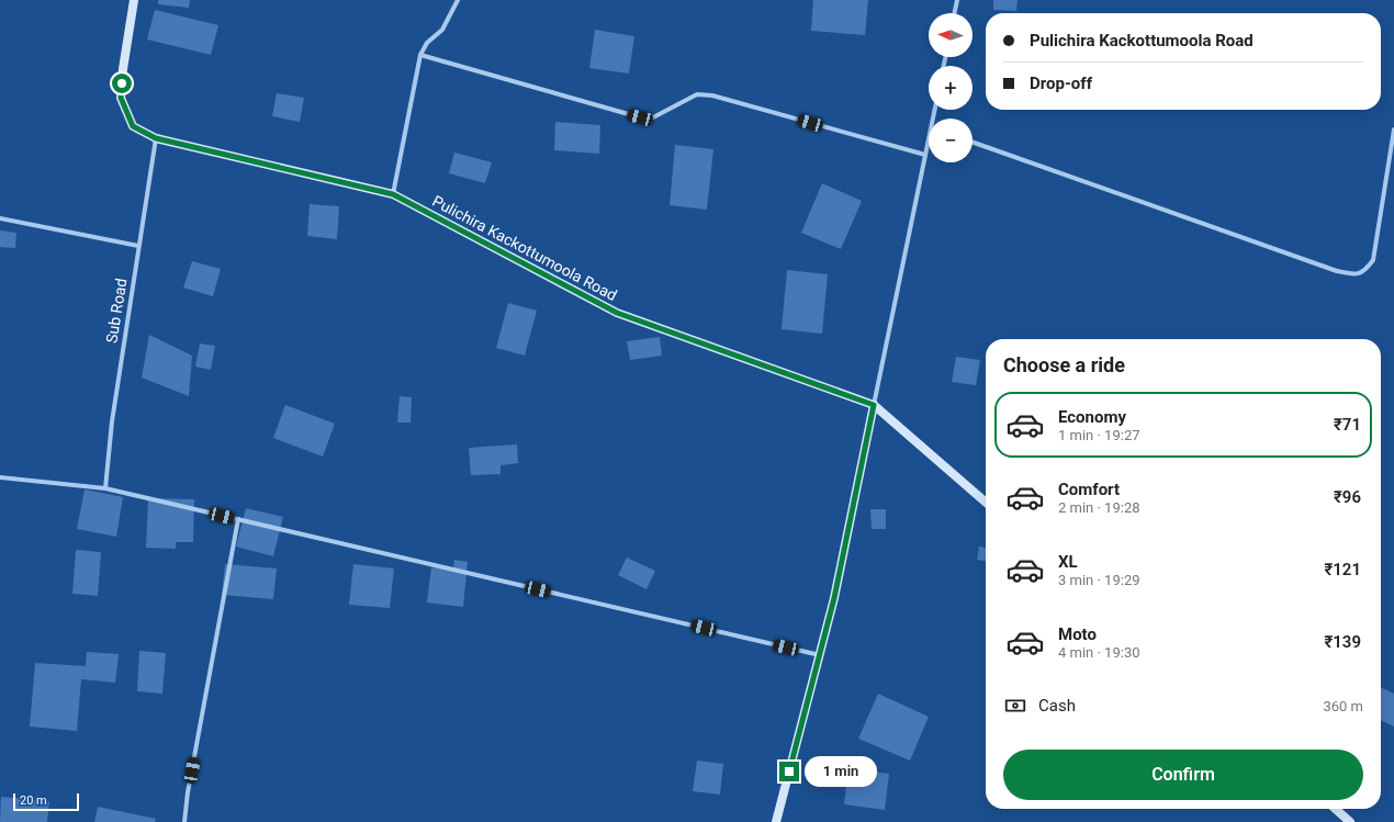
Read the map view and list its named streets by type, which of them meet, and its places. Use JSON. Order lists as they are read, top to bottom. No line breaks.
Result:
{"streets":{"main road":["Pulichira Kackottumoola Road"],"street":["Sub Road"]},"crossings":[["Pulichira Kackottumoola Road","Sub Road"]],"scale_bar":"20 m","north":"left","page":{"map_buttons":["+","−"],"banner":["Pulichira Kackottumoola Road","Drop-off"],"heading":"Choose a ride","list":[{"name":"Economy","note":"1 min · 19:27","value":"₹71"},{"name":"Comfort","note":"2 min · 19:28","value":"₹96"},{"name":"XL","note":"3 min · 19:29","value":"₹121"},{"name":"Moto","note":"4 min · 19:30","value":"₹139"}],"pay":["Cash","360 m"],"buttons":"Confirm","bubble":"1 min","scale":"20 m"}}
